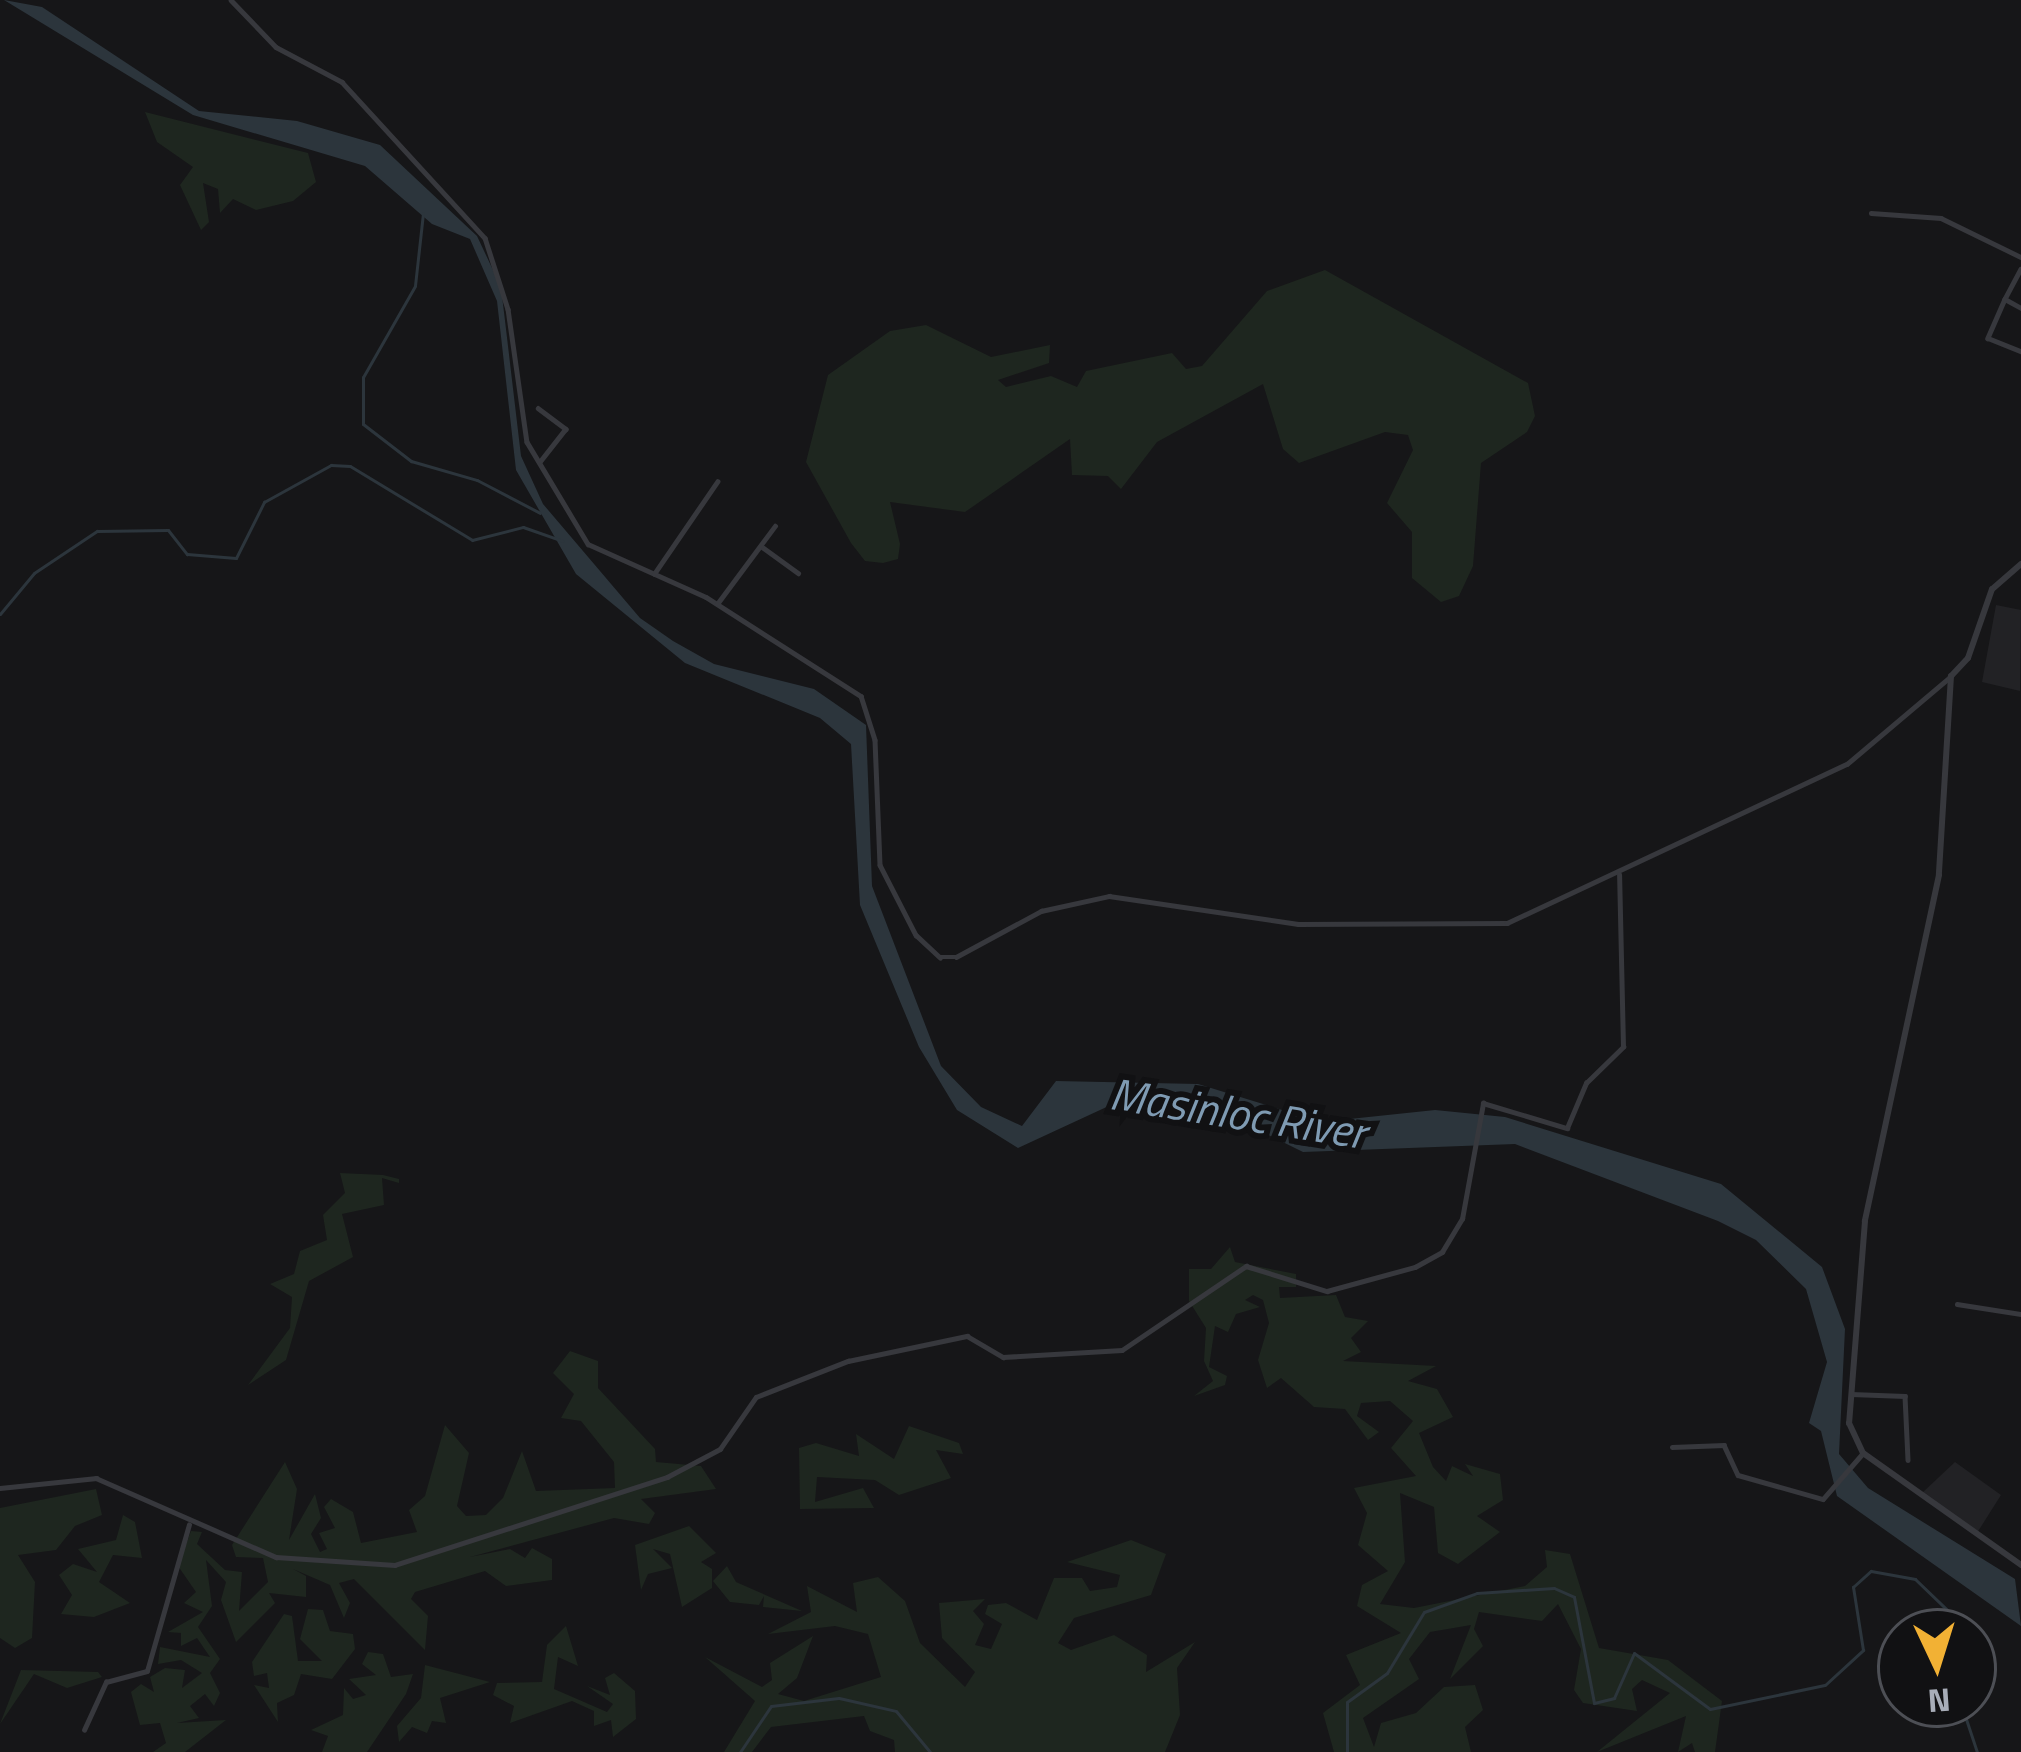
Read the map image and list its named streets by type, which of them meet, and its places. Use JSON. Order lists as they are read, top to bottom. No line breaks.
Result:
{"water":["Masinloc River"],"north":"bottom"}
